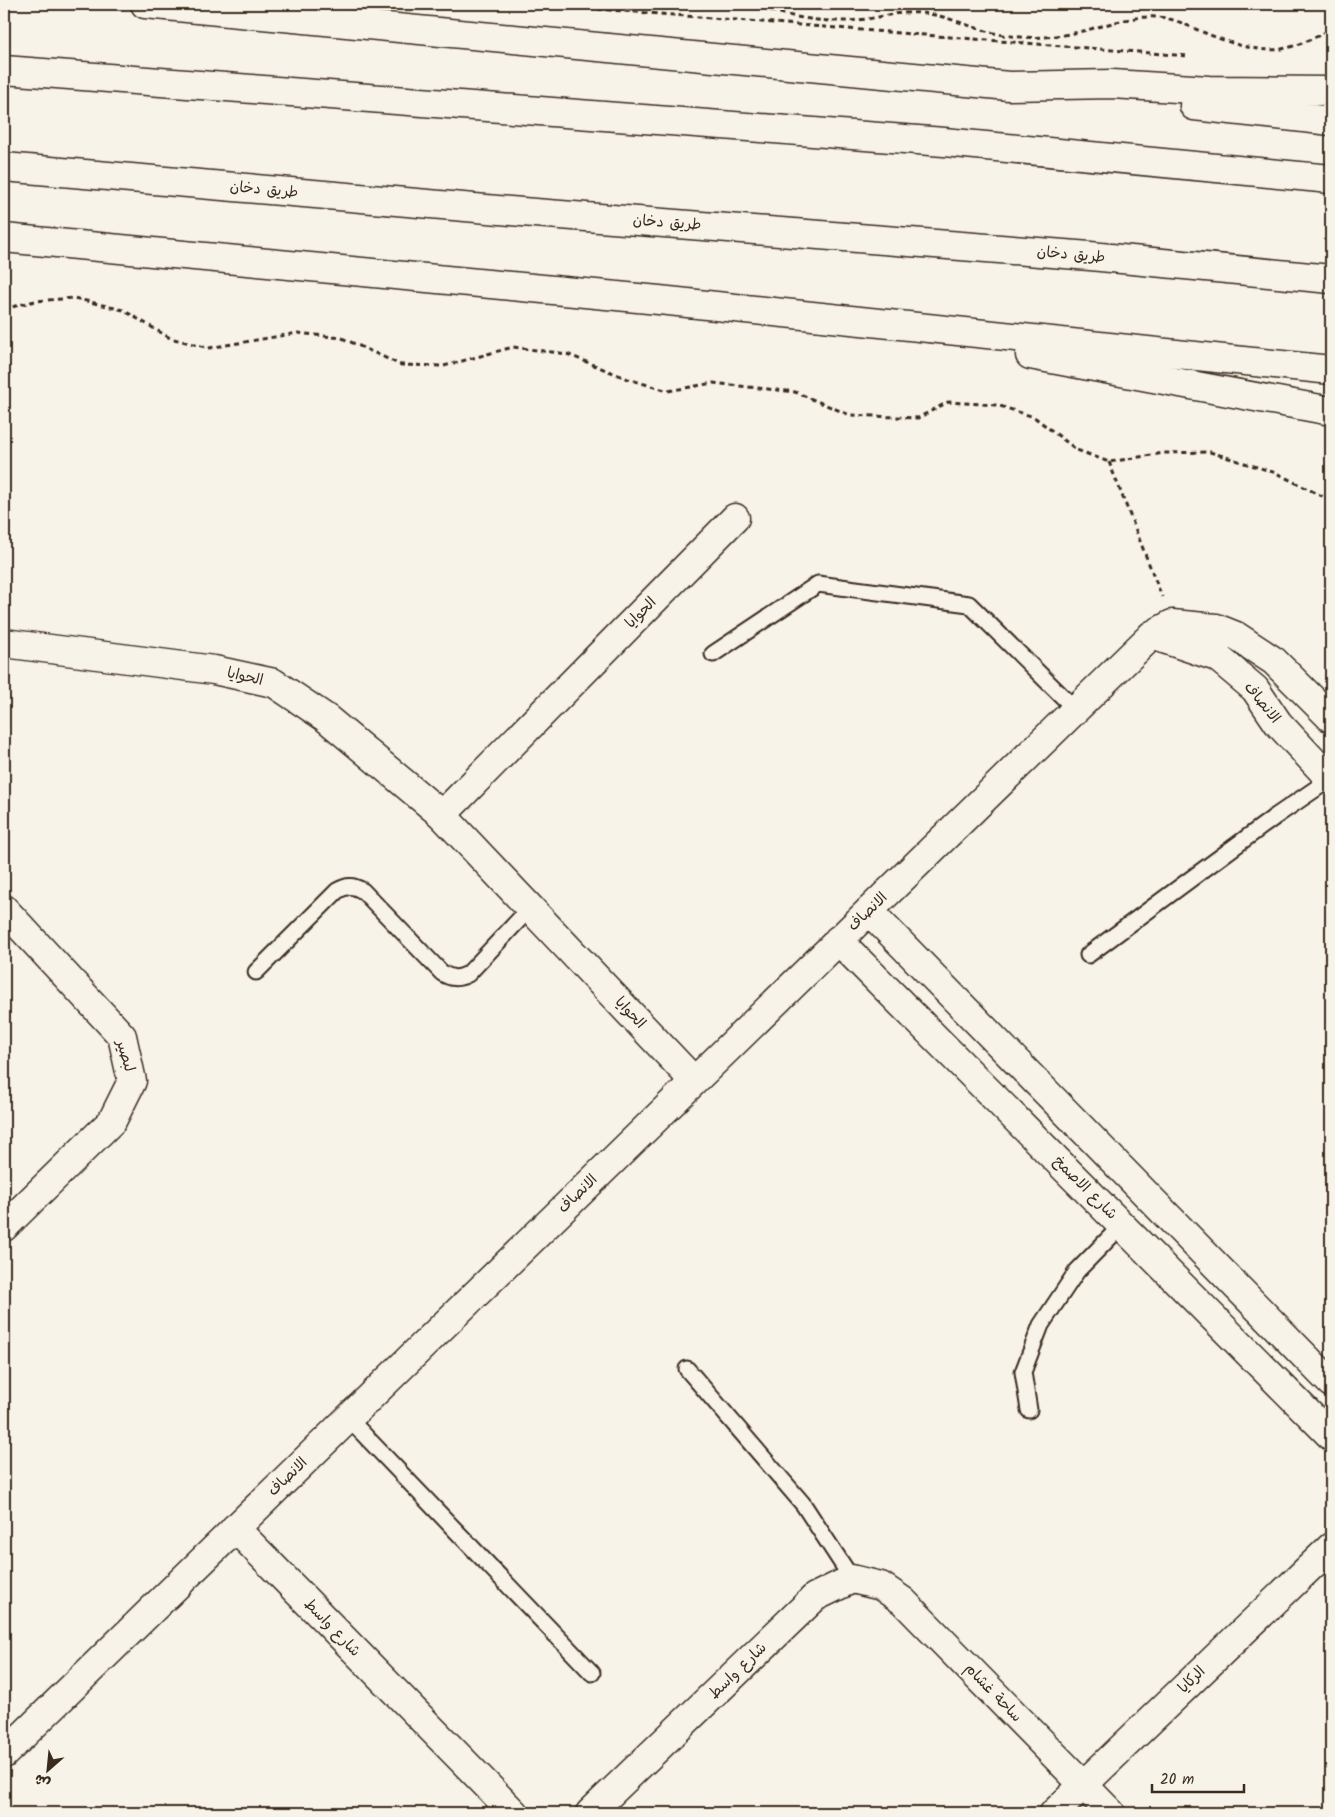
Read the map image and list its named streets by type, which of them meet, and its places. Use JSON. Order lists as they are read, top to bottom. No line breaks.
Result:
{"streets":{"street":["طريق دخان","الحوايا","الانصاف","لبصير","شارع الاصمخ","شارع واسط","الركايا","ساحة غشام"]},"crossings":[["الحوايا","الانصاف"],["الانصاف","شارع الاصمخ"],["الانصاف","شارع واسط"],["شارع واسط","ساحة غشام"],["الركايا","ساحة غشام"]],"scale_bar":"20 m","north":"bottom left"}
